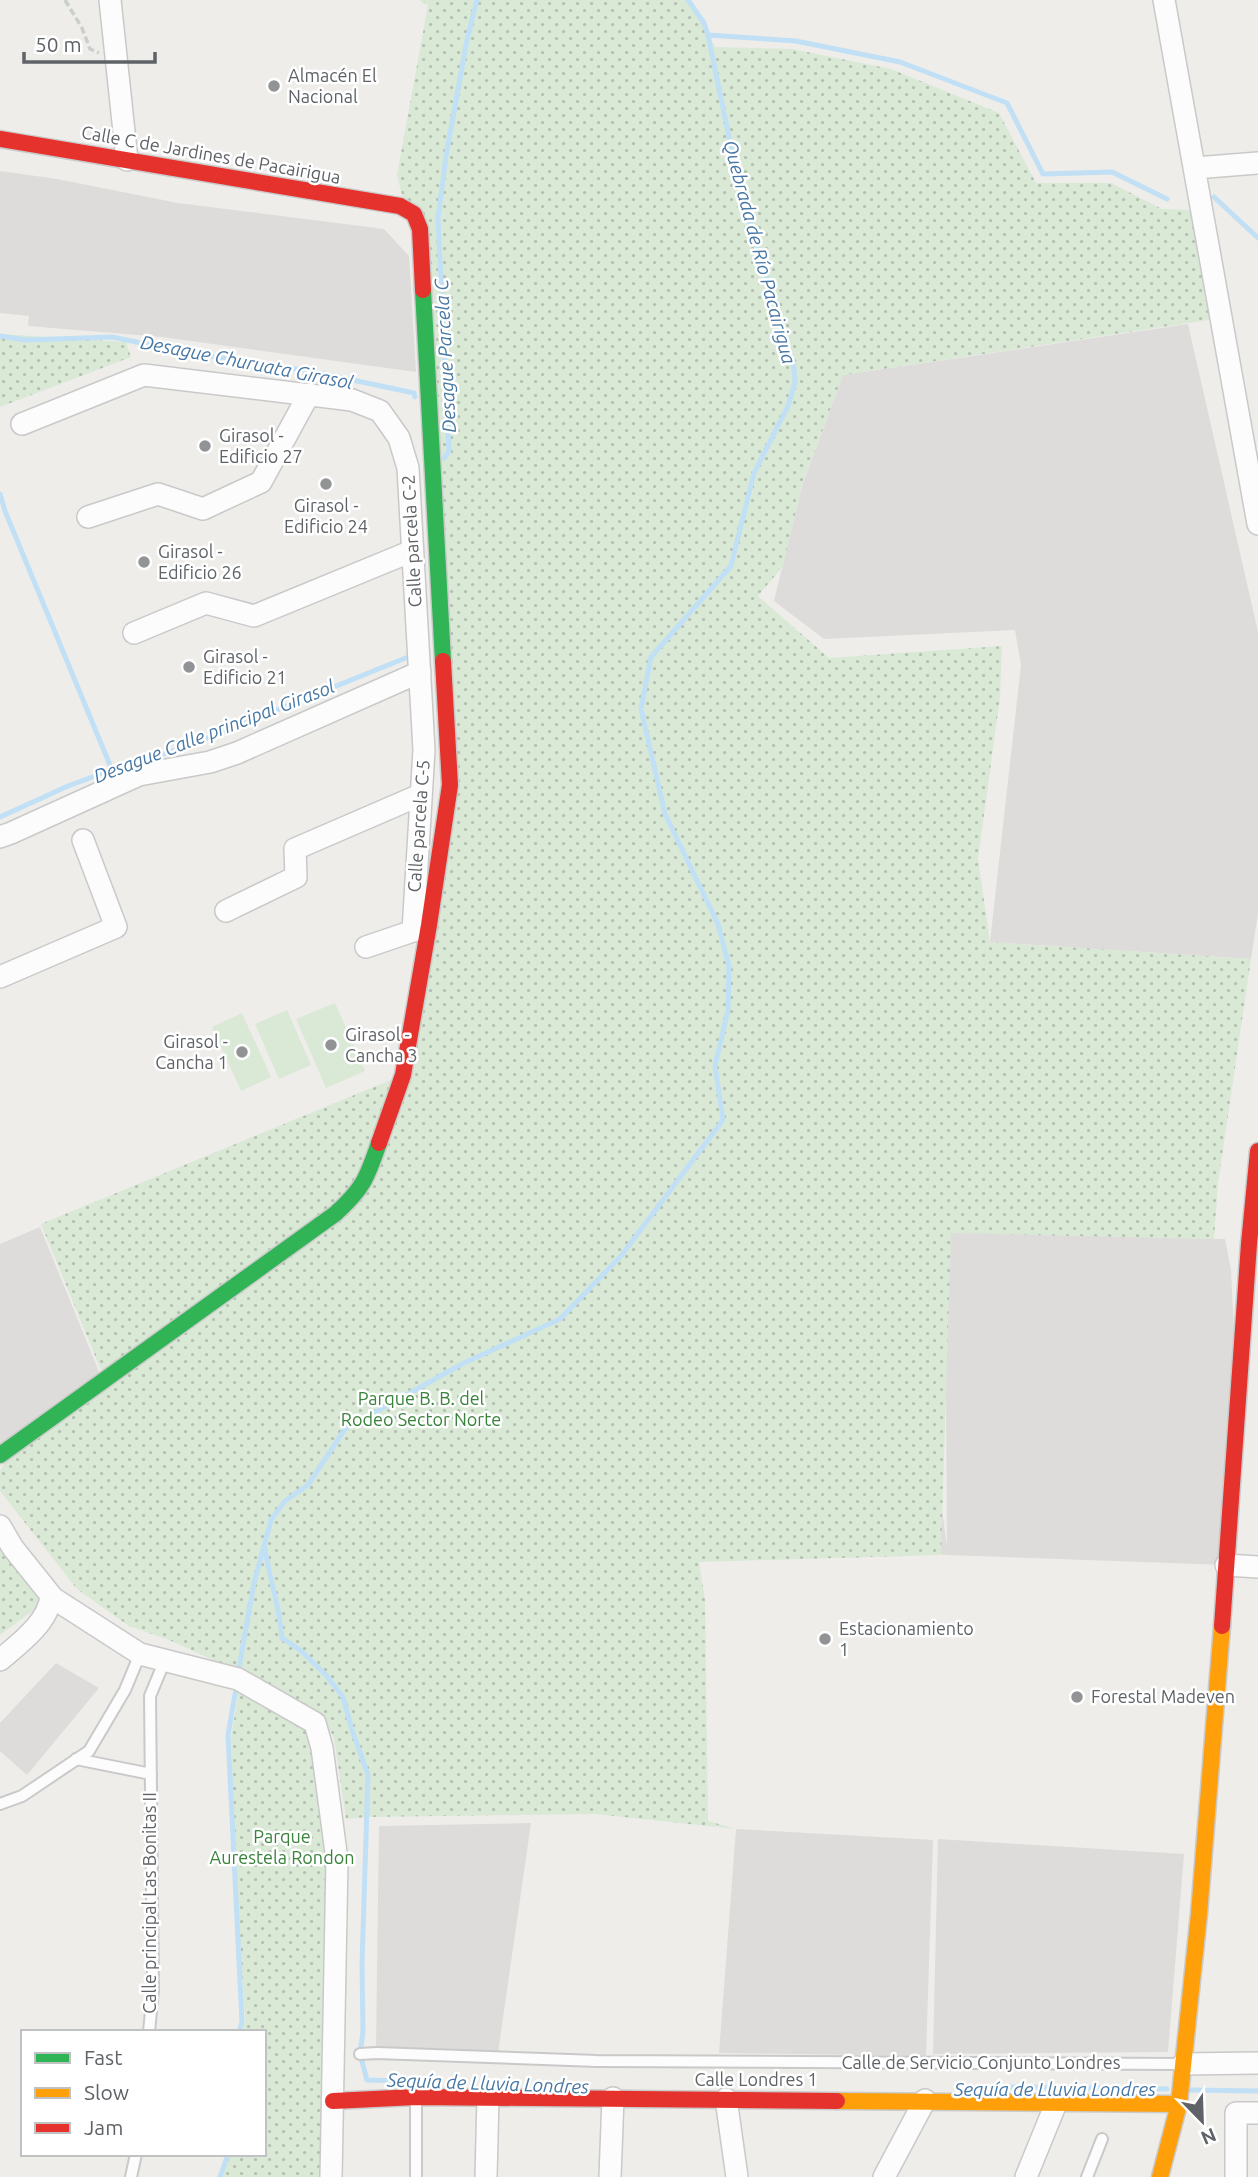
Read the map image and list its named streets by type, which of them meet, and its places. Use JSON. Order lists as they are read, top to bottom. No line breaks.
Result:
{"streets":{"street":["Calle C de Jardines de Pacairigua","Calle parcela C-2","Calle parcela C-5","Calle Londres 1"],"lane":["Calle principal Las Bonitas II","Calle de Servicio Conjunto Londres"]},"crossings":[["Calle parcela C-2","Calle parcela C-5"]],"water":["Quebrada de Río Pacairigua","Desague Parcela C","Desague Churuata Girasol","Desague Calle principal Girasol","Sequía de Lluvia Londres"],"parks":["Parque B. B. del Rodeo Sector Norte","Parque Aurestela Rondon"],"places":["Almacén El Nacional","Girasol - Edificio 27","Girasol - Edificio 24","Girasol - Edificio 26","Girasol - Edificio 21","Girasol - Cancha 3","Girasol - Cancha 1","Estacionamiento 1","Forestal Madeven"],"legend":["Fast","Slow","Jam"],"scale_bar":"50 m","north":"bottom right"}
